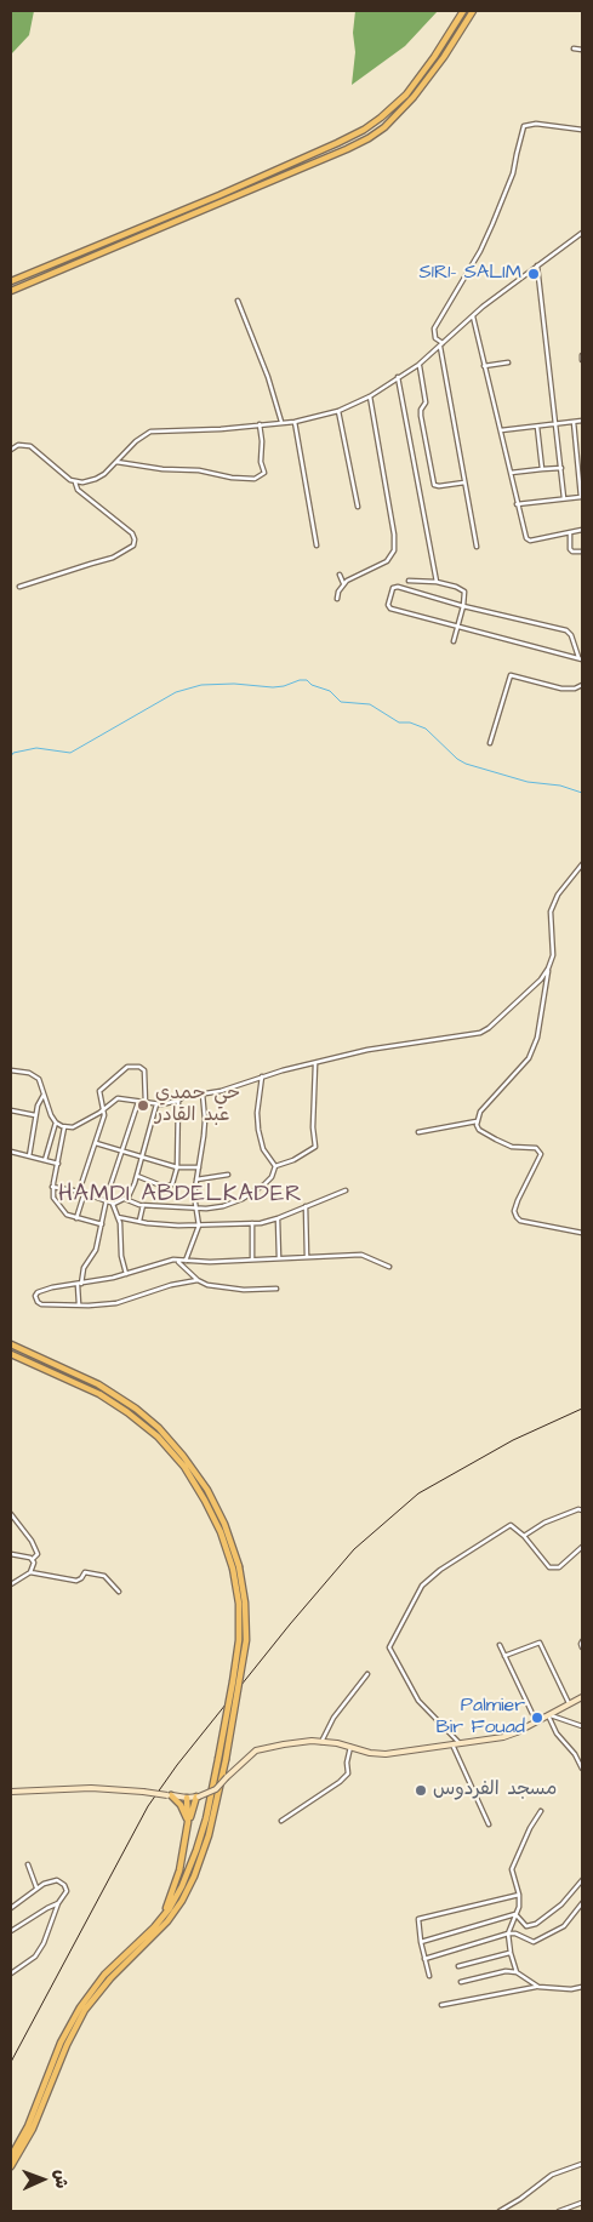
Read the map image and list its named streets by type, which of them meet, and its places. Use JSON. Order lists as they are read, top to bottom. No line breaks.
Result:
{"districts":["HAMDI ABDELKADER"],"places":["S1R1- SALIM","حي حمدي عبد القادر","Palmier Bir Fouad","مسجد الفردوس"],"north":"right"}
